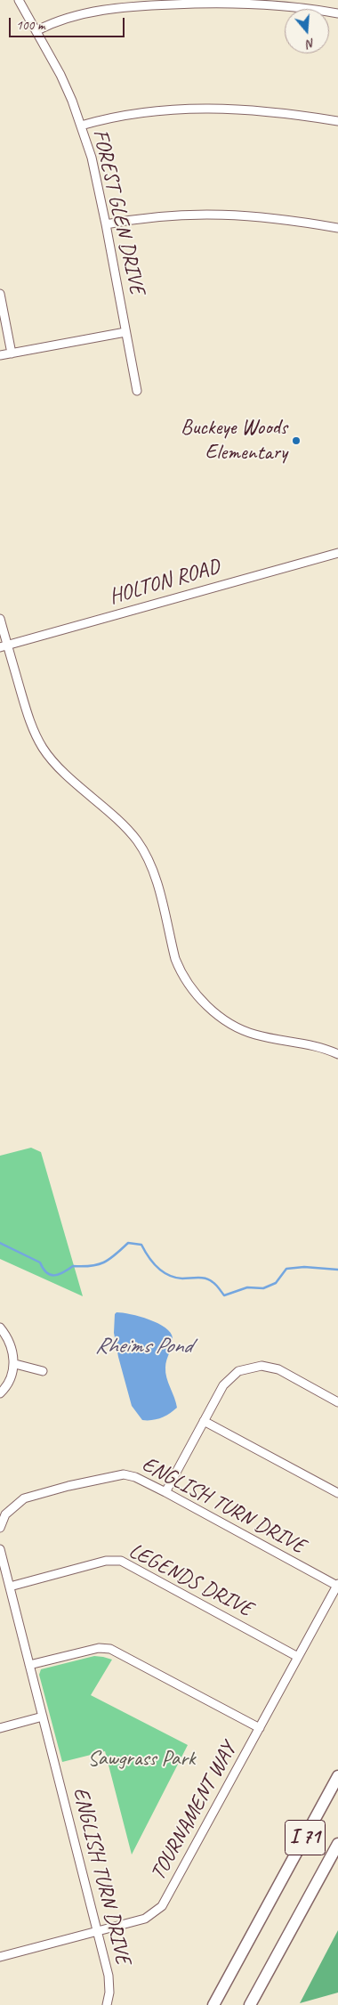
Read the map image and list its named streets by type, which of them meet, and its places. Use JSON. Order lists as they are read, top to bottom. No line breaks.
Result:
{"streets":{"highway":["I 71"],"street":["FOREST GLEN DRIVE","HOLTON ROAD","ENGLISH TURN DRIVE","LEGENDS DRIVE","TOURNAMENT WAY"]},"crossings":[["ENGLISH TURN DRIVE","LEGENDS DRIVE"],["ENGLISH TURN DRIVE","TOURNAMENT WAY"],["LEGENDS DRIVE","TOURNAMENT WAY"]],"water":["Rheims Pond"],"parks":["Sawgrass Park"],"places":["Buckeye Woods Elementary"],"scale_bar":"100 m","north":"bottom"}
